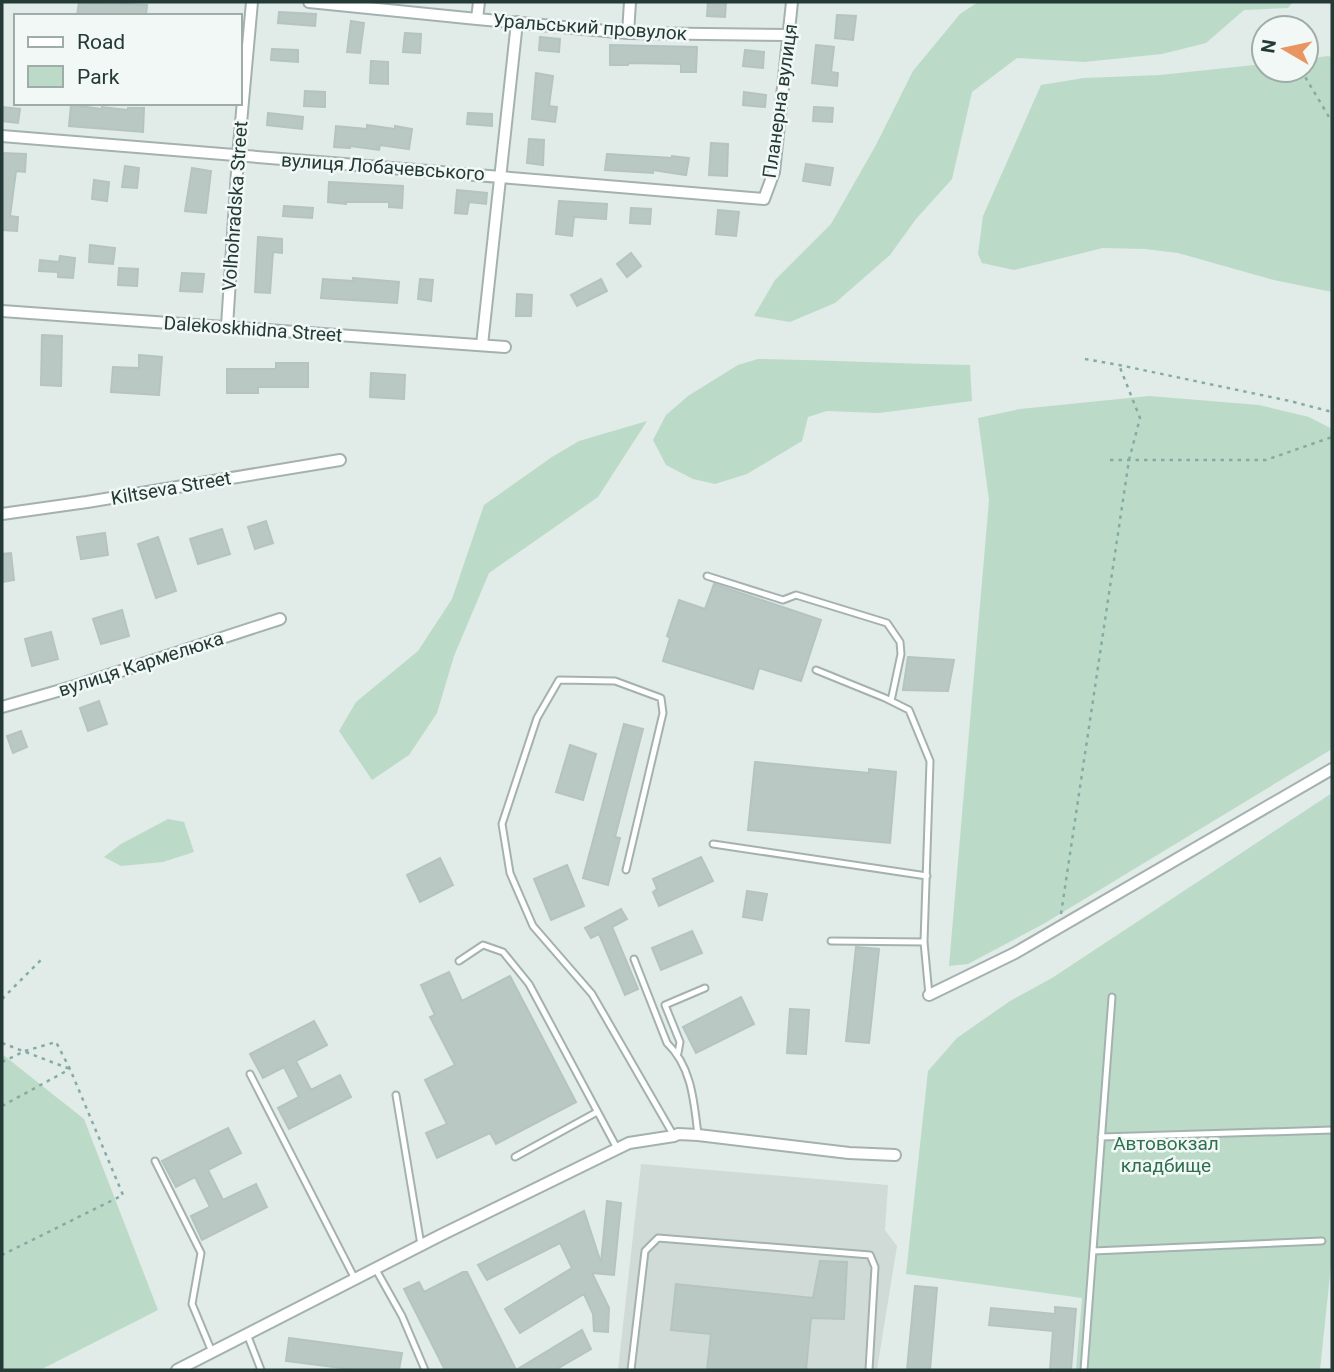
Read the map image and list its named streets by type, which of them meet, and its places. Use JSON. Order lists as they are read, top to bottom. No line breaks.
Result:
{"streets":{"street":["Уральський провулок","Планерна вулиця","вулиця Лобачевського","Volhohradska Street","Dalekoskhidna Street","Kiltseva Street","вулиця Кармелюка"]},"crossings":[["Уральський провулок","Планерна вулиця"],["Планерна вулиця","вулиця Лобачевського"],["вулиця Лобачевського","Volhohradska Street"],["Volhohradska Street","Dalekoskhidna Street"]],"parks":["Автовокзал кладбище"],"legend":["Road","Park"],"north":"left"}
